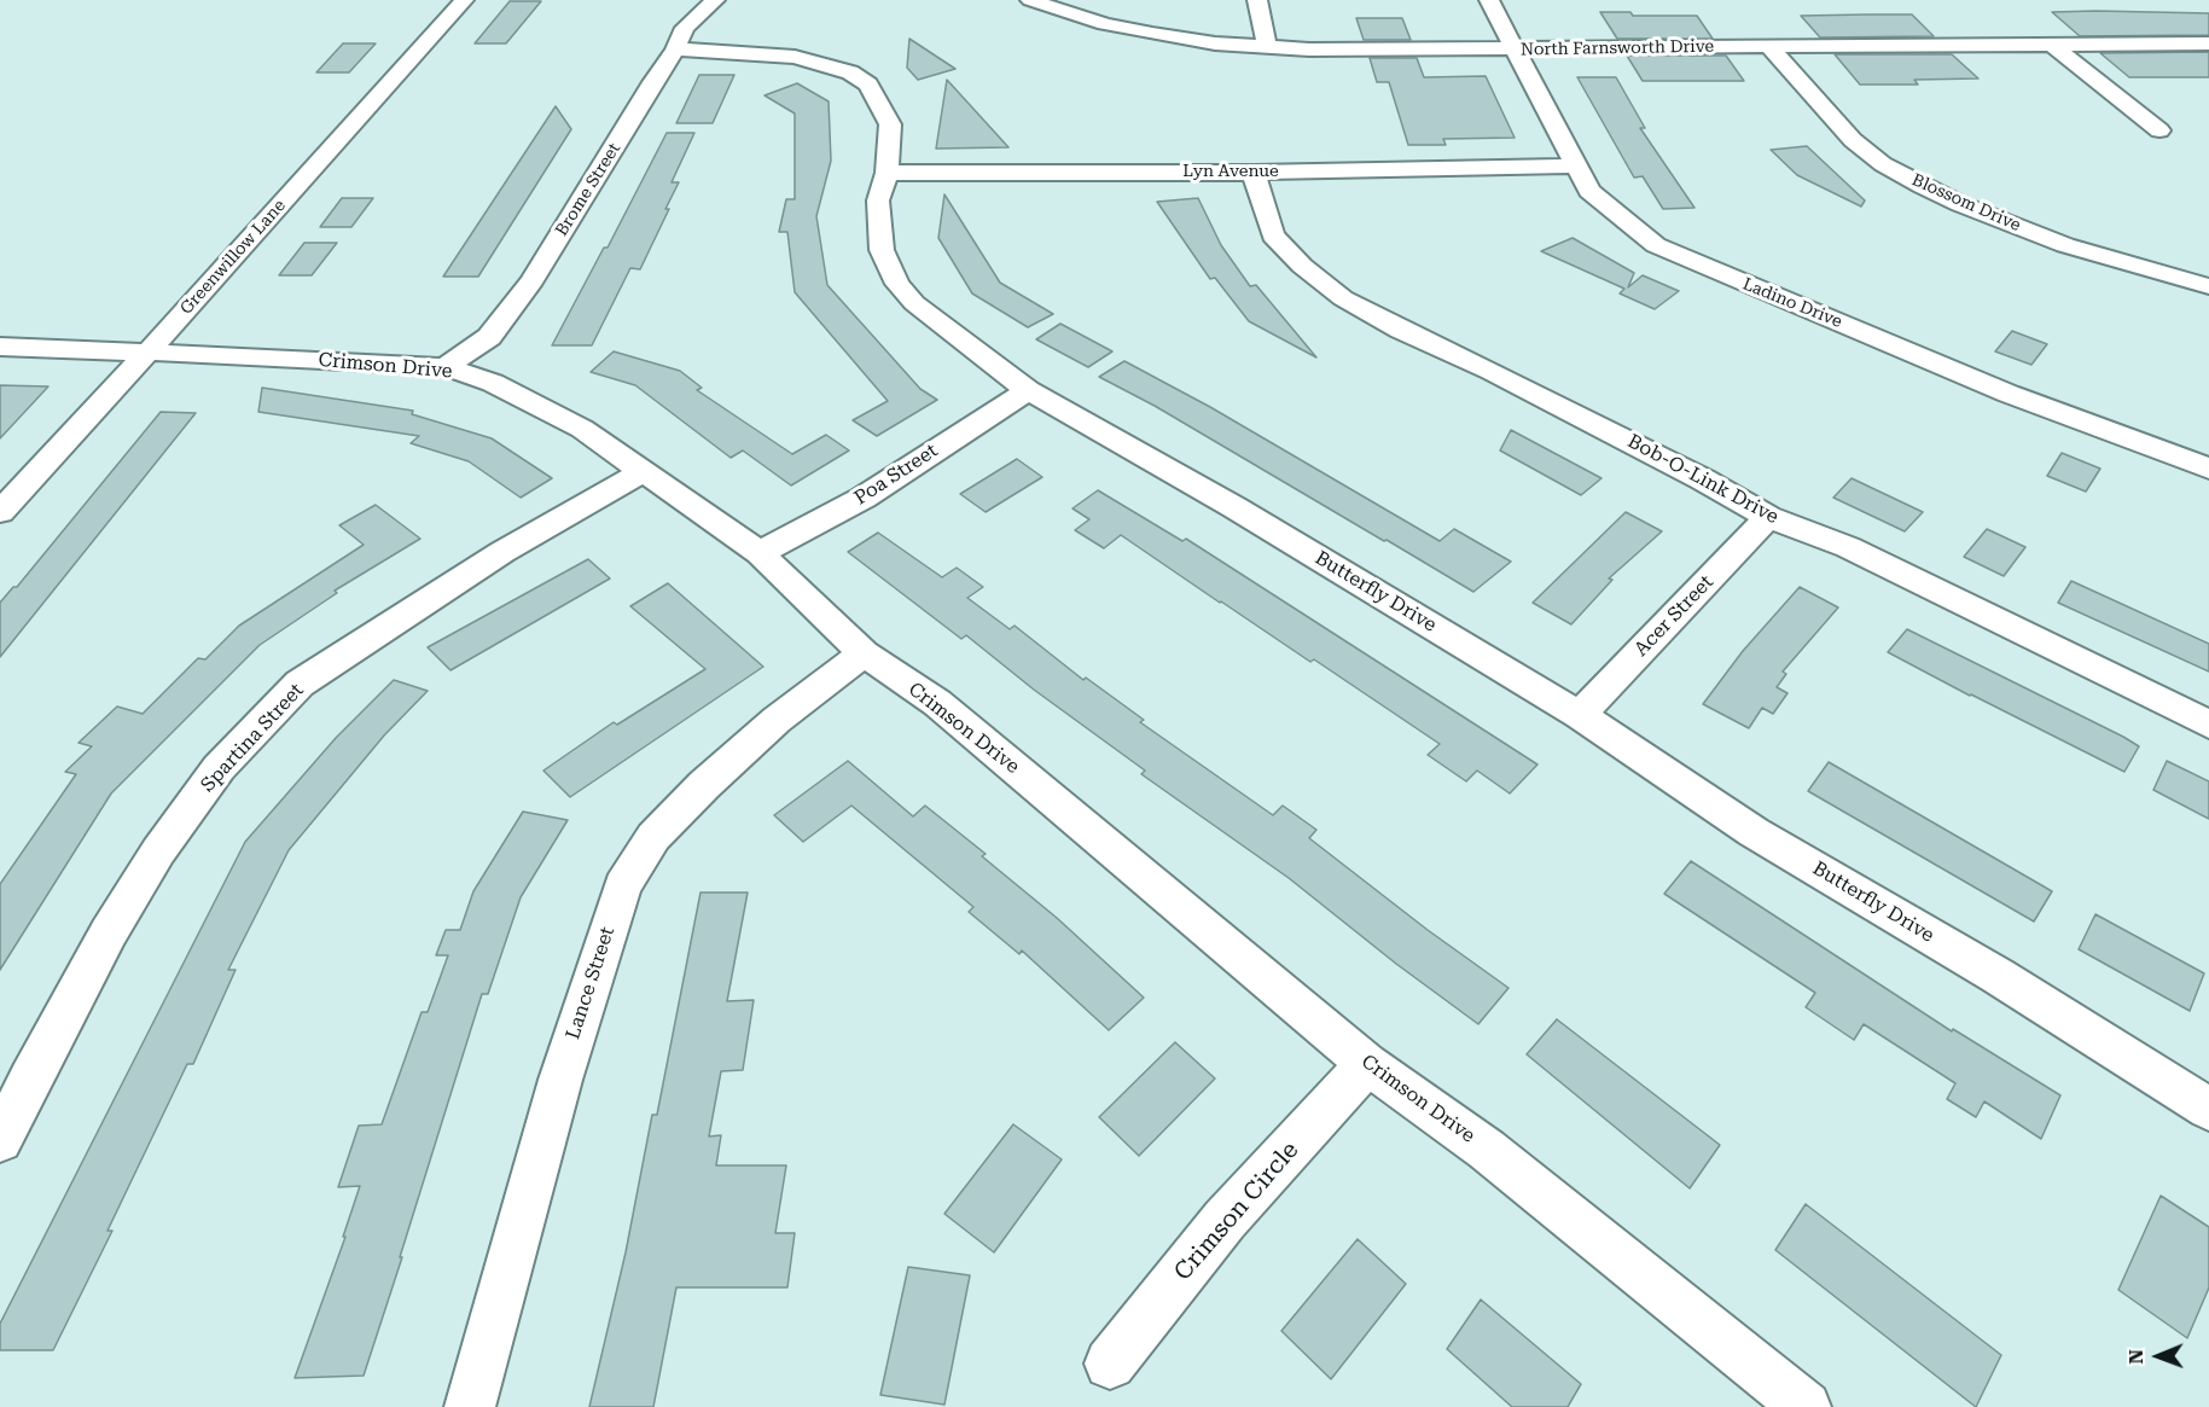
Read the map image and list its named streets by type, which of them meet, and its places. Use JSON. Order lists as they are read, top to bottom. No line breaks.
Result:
{"streets":{"street":["North Farnsworth Drive","Lyn Avenue","Brome Street","Blossom Drive","Greenwillow Lane","Ladino Drive","Crimson Drive","Poa Street","Bob-O-Link Drive","Butterfly Drive","Acer Street","Spartina Street","Lance Street","Crimson Circle"]},"crossings":[["North Farnsworth Drive","Blossom Drive"],["North Farnsworth Drive","Ladino Drive"],["Lyn Avenue","Ladino Drive"],["Lyn Avenue","Bob-O-Link Drive"],["Lyn Avenue","Butterfly Drive"],["Brome Street","Crimson Drive"],["Brome Street","Butterfly Drive"],["Greenwillow Lane","Crimson Drive"],["Crimson Drive","Poa Street"],["Crimson Drive","Spartina Street"],["Crimson Drive","Lance Street"],["Crimson Drive","Crimson Circle"],["Poa Street","Butterfly Drive"],["Bob-O-Link Drive","Acer Street"],["Butterfly Drive","Acer Street"]],"north":"left"}
